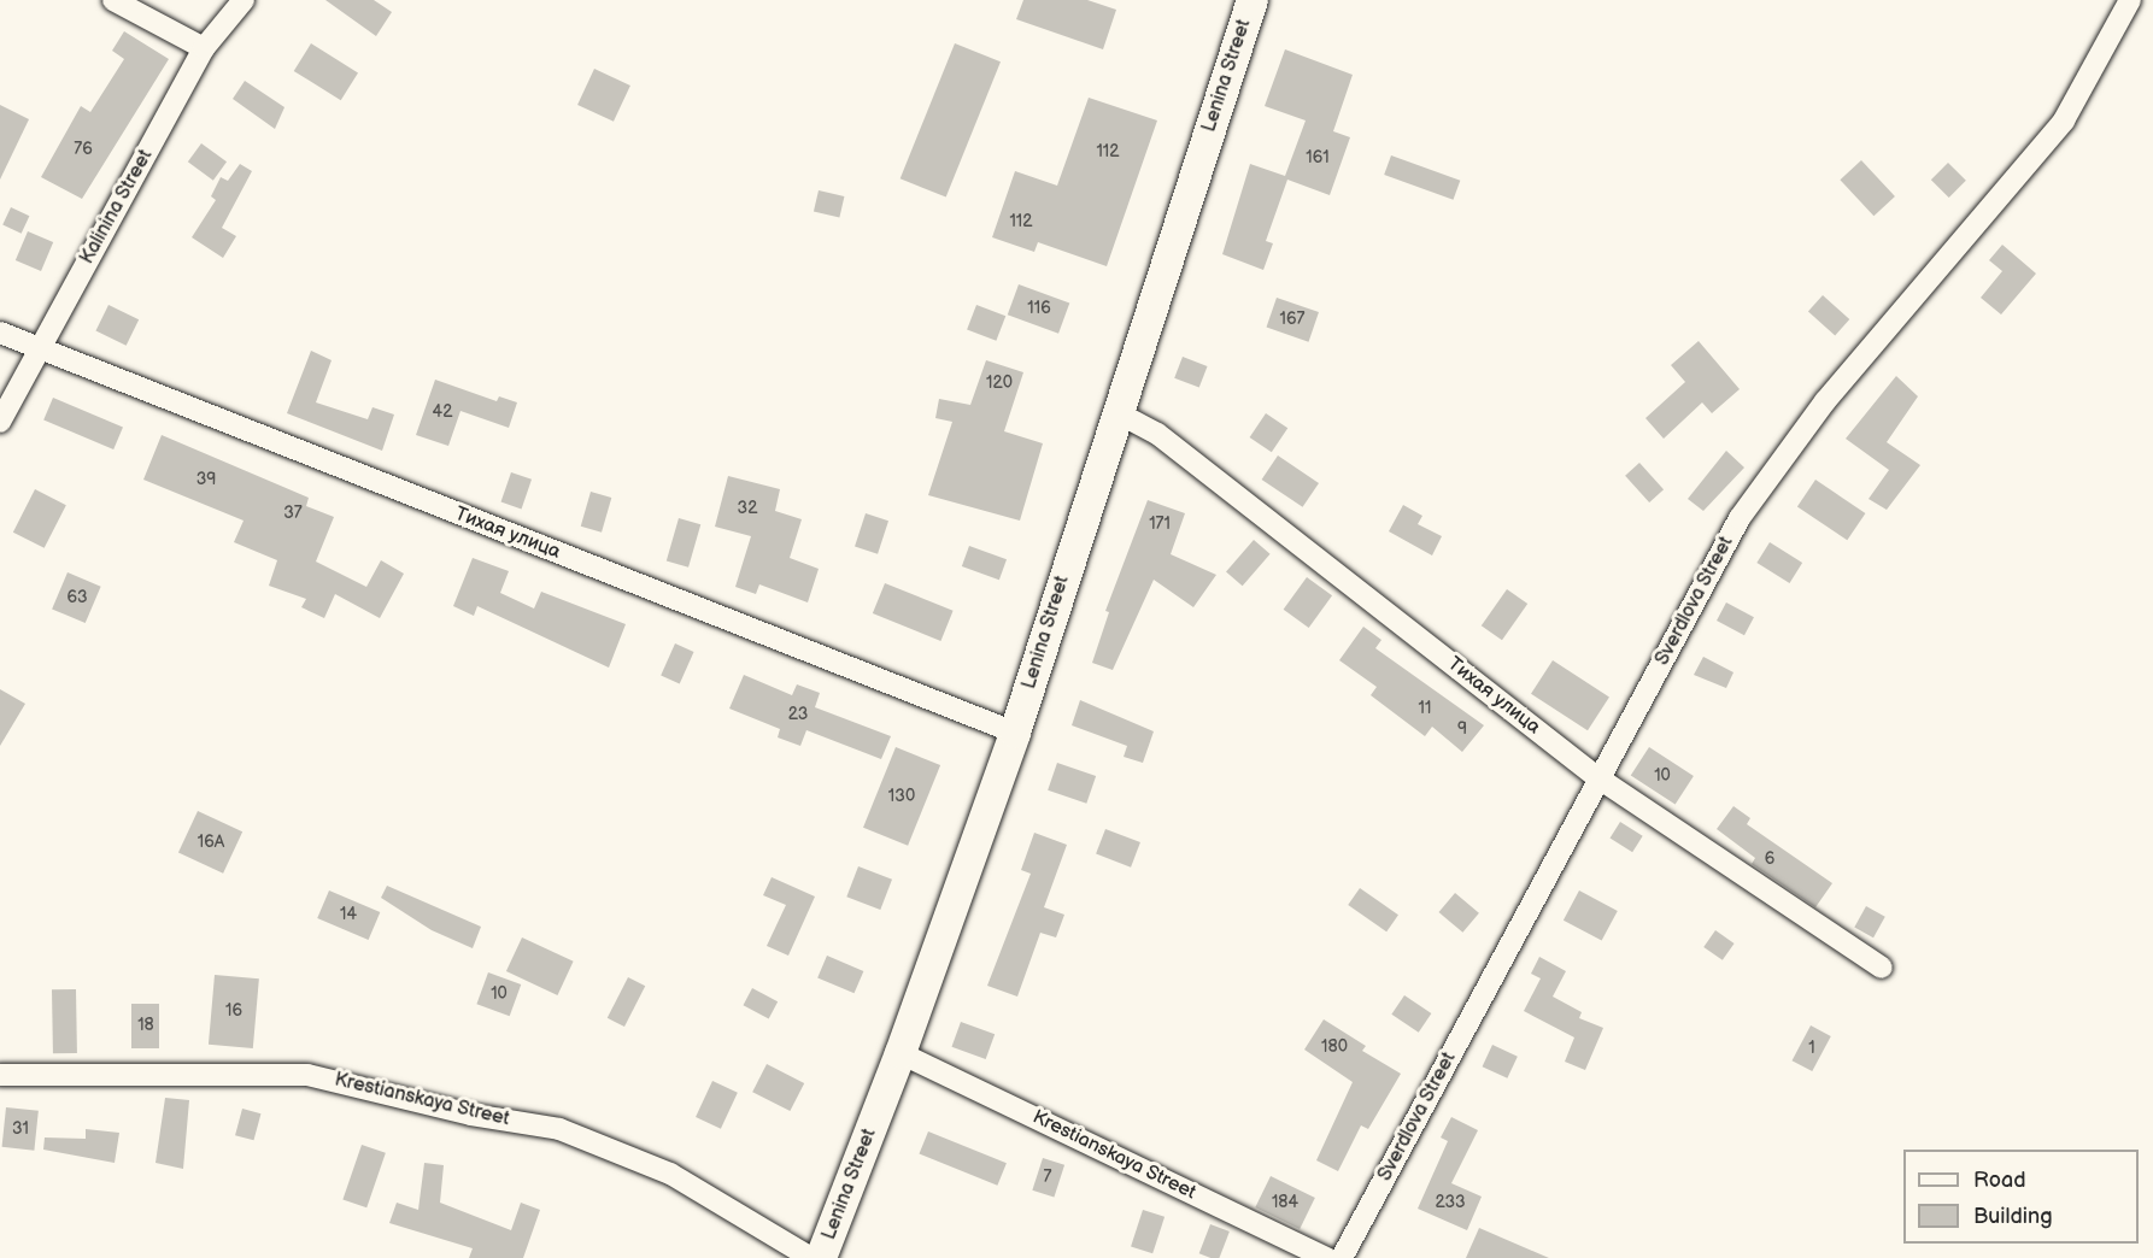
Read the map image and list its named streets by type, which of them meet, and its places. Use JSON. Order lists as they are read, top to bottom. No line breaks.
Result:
{"streets":{"main road":["Lenina Street"],"street":["Kalinina Street","Тихая улица","Sverdlova Street","Krestianskaya Street"]},"crossings":[["Lenina Street","Тихая улица"],["Lenina Street","Krestianskaya Street"],["Kalinina Street","Тихая улица"],["Тихая улица","Sverdlova Street"]],"house_numbers":["76","112","161","112","116","167","120","42","39","32","37","171","63","11","23","9","10","130","16А","6","14","10","16","18","180","1","31","7","184","233"],"legend":["Road","Building"]}
